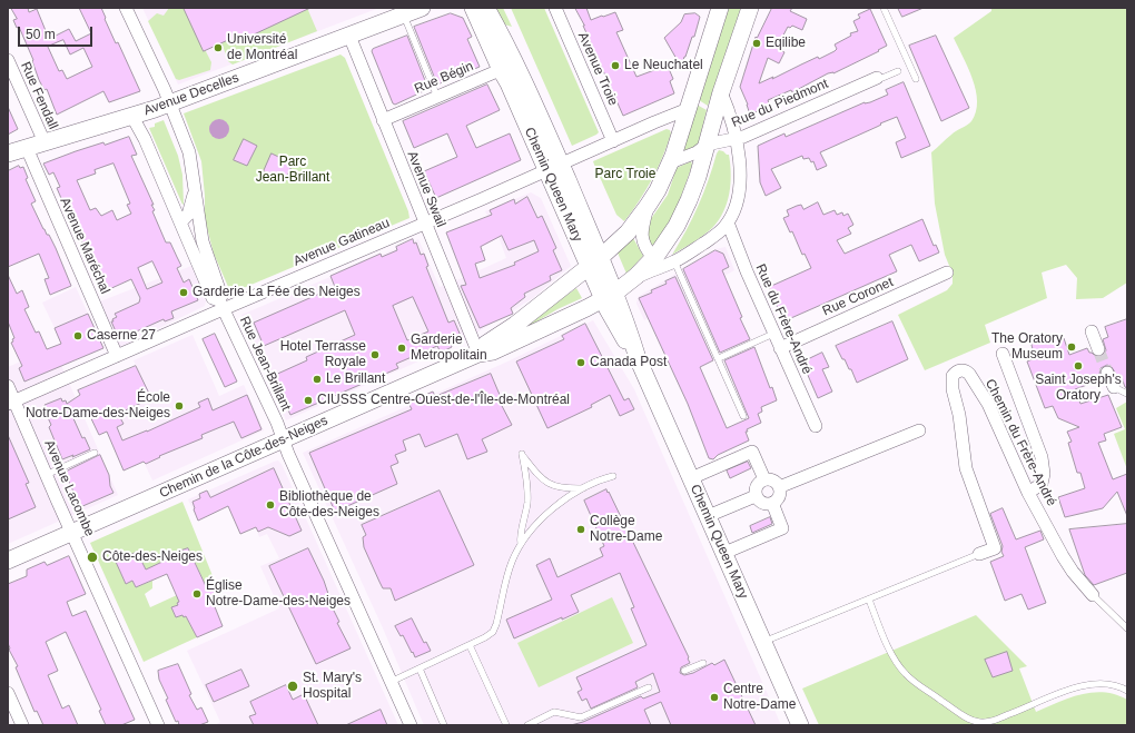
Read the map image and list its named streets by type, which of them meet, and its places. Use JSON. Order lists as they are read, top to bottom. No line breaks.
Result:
{"streets":{"street":["Avenue Troie","Rue Bégin","Avenue Decelles","Rue Fendall","Rue du Piedmont","Chemin Queen Mary","Avenue Swail","Avenue Gatineau","Avenue Maréchal","Rue Coronet","Rue du Frère-André","Rue Jean-Brillant","Chemin du Frère-André","Chemin de la Côte-des-Neiges","Avenue Lacombe"]},"crossings":[["Avenue Troie","Avenue Gatineau"],["Rue Bégin","Chemin Queen Mary"],["Rue Bégin","Avenue Swail"],["Avenue Decelles","Rue Fendall"],["Avenue Decelles","Avenue Swail"],["Avenue Decelles","Avenue Maréchal"],["Avenue Decelles","Rue Jean-Brillant"],["Rue du Piedmont","Chemin de la Côte-des-Neiges"],["Chemin Queen Mary","Avenue Gatineau"],["Chemin Queen Mary","Chemin de la Côte-des-Neiges"],["Avenue Swail","Avenue Gatineau"],["Avenue Swail","Chemin de la Côte-des-Neiges"],["Avenue Gatineau","Avenue Maréchal"],["Avenue Gatineau","Rue Jean-Brillant"],["Avenue Gatineau","Chemin de la Côte-des-Neiges"],["Avenue Gatineau","Avenue Lacombe"],["Rue Coronet","Rue du Frère-André"],["Rue du Frère-André","Chemin de la Côte-des-Neiges"],["Rue Jean-Brillant","Chemin de la Côte-des-Neiges"],["Chemin de la Côte-des-Neiges","Avenue Lacombe"]],"parks":["Parc Jean-Brillant","Parc Troie"],"places":["Eqilibe","Université de Montréal","Le Neuchatel","Garderie La Fée des Neiges","Caserne 27","The Oratory Museum","Garderie Metropolitain","Hotel Terrasse Royale","Canada Post","Saint Joseph's Oratory","Le Brillant","CIUSSS Centre-Ouest-de-l'Île-de-Montréal","École Notre-Dame-des-Neiges","Bibliothèque de Côte-des-Neiges","Collège Notre-Dame","Côte-des-Neiges","Église Notre-Dame-des-Neiges","St. Mary's Hospital","Centre Notre-Dame"],"scale_bar":"50 m"}
